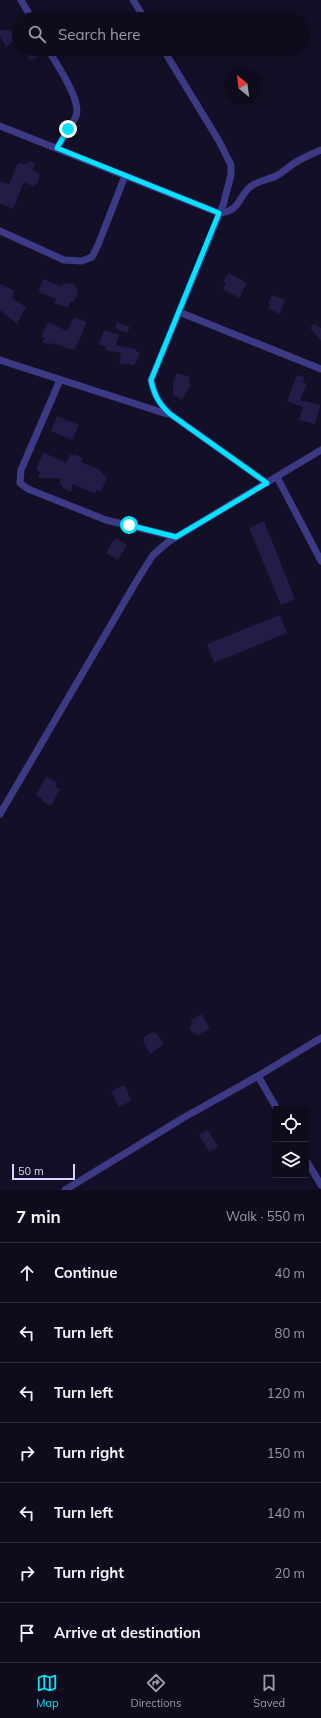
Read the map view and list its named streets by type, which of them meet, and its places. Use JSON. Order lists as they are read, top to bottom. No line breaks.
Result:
{"scale_bar":"50 m","north":"top left","page":{"search":"Search here","scale":"50 m","heading":["7 min","Walk · 550 m"],"list":[["Continue","40 m"],["Turn left","80 m"],["Turn left","120 m"],["Turn right","150 m"],["Turn left","140 m"],["Turn right","20 m"],"Arrive at destination"],"nav":["Map","Directions","Saved"]}}
